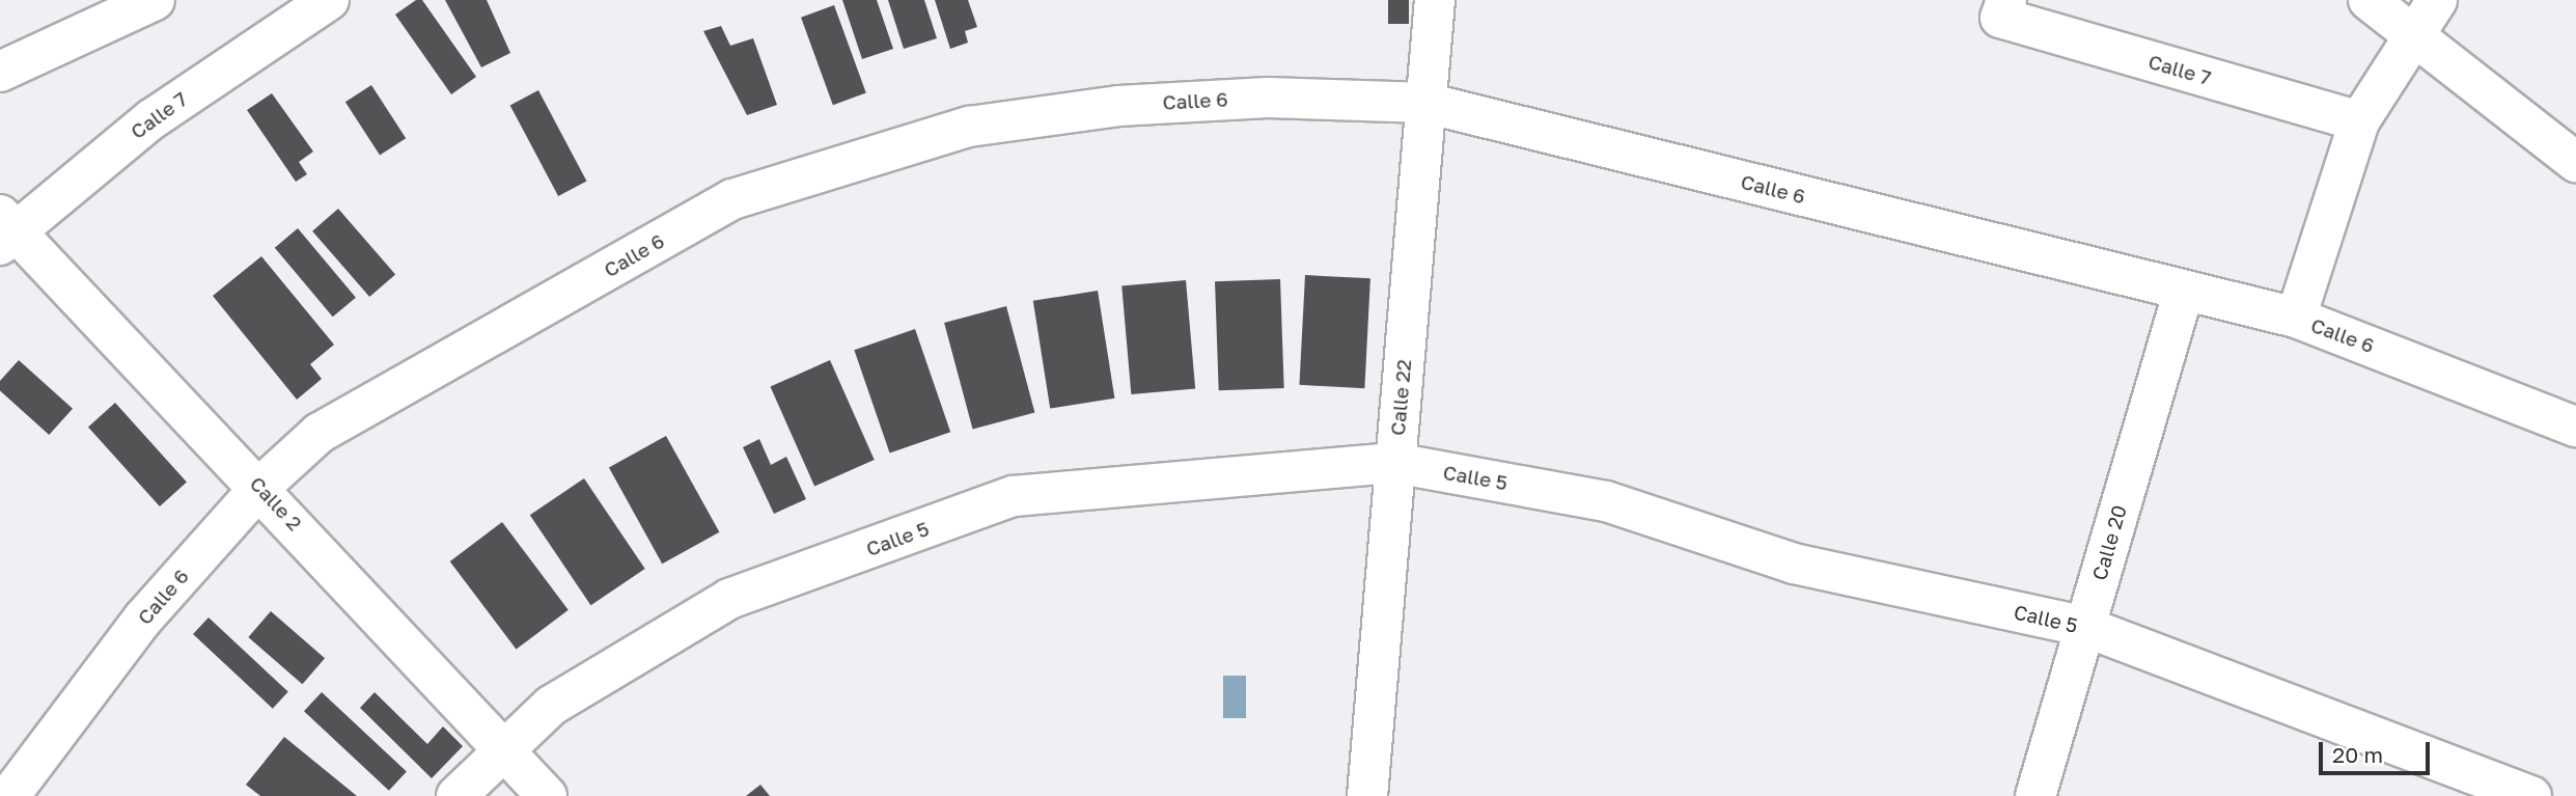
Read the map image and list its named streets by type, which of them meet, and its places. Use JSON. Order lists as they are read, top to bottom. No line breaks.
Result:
{"streets":{"street":["Calle 7","Calle 6","Calle 22","Calle 5","Calle 2","Calle 20"]},"crossings":[["Calle 7","Calle 2"],["Calle 6","Calle 22"],["Calle 6","Calle 2"],["Calle 6","Calle 20"],["Calle 22","Calle 5"],["Calle 5","Calle 2"],["Calle 5","Calle 20"]],"scale_bar":"20 m"}
